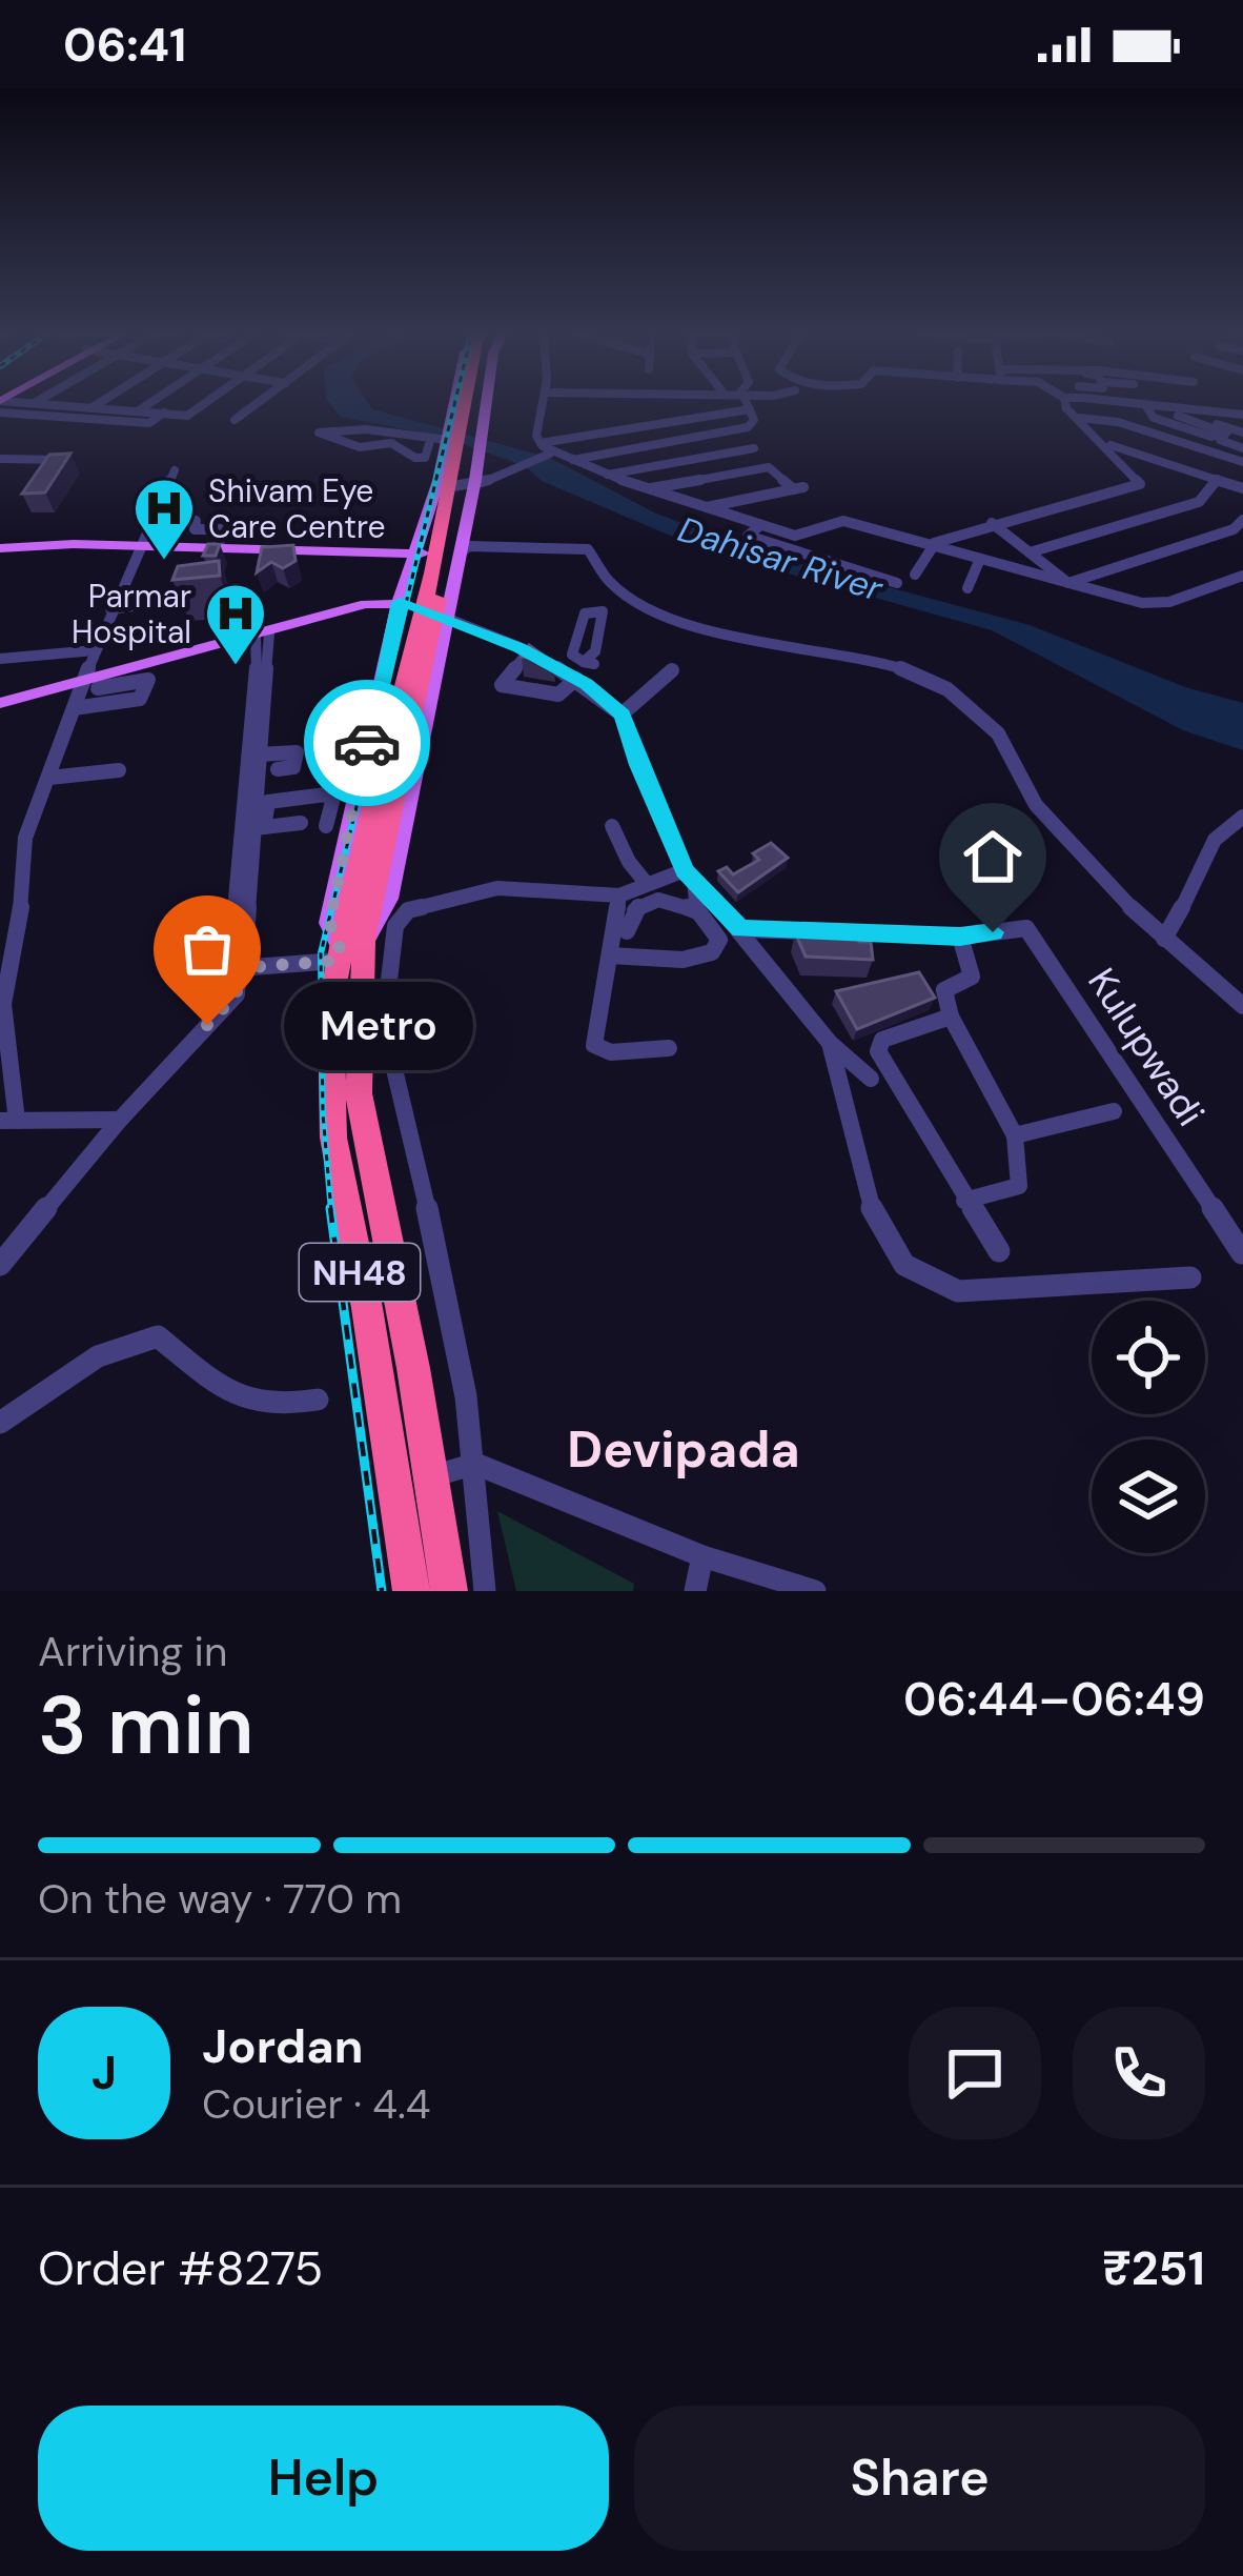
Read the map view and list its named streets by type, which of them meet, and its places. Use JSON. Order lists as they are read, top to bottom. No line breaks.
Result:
{"streets":{"highway":["NH48"],"street":["Kulupwadi"]},"districts":["Devipada"],"water":["Dahisar River"],"places":{"hospital":["Shivam Eye Care Centre","Parmar Hospital"],"other":["Metro"]},"page":{"status":"06:41","bubble":"Metro","heading":["3 min","Arriving in","06:44–06:49"],"panel":["Jordan","Courier · 4.4","Order #8275","₹251"],"bar":"On the way · 770 m","round":"J","buttons":["Help","Share"]}}
